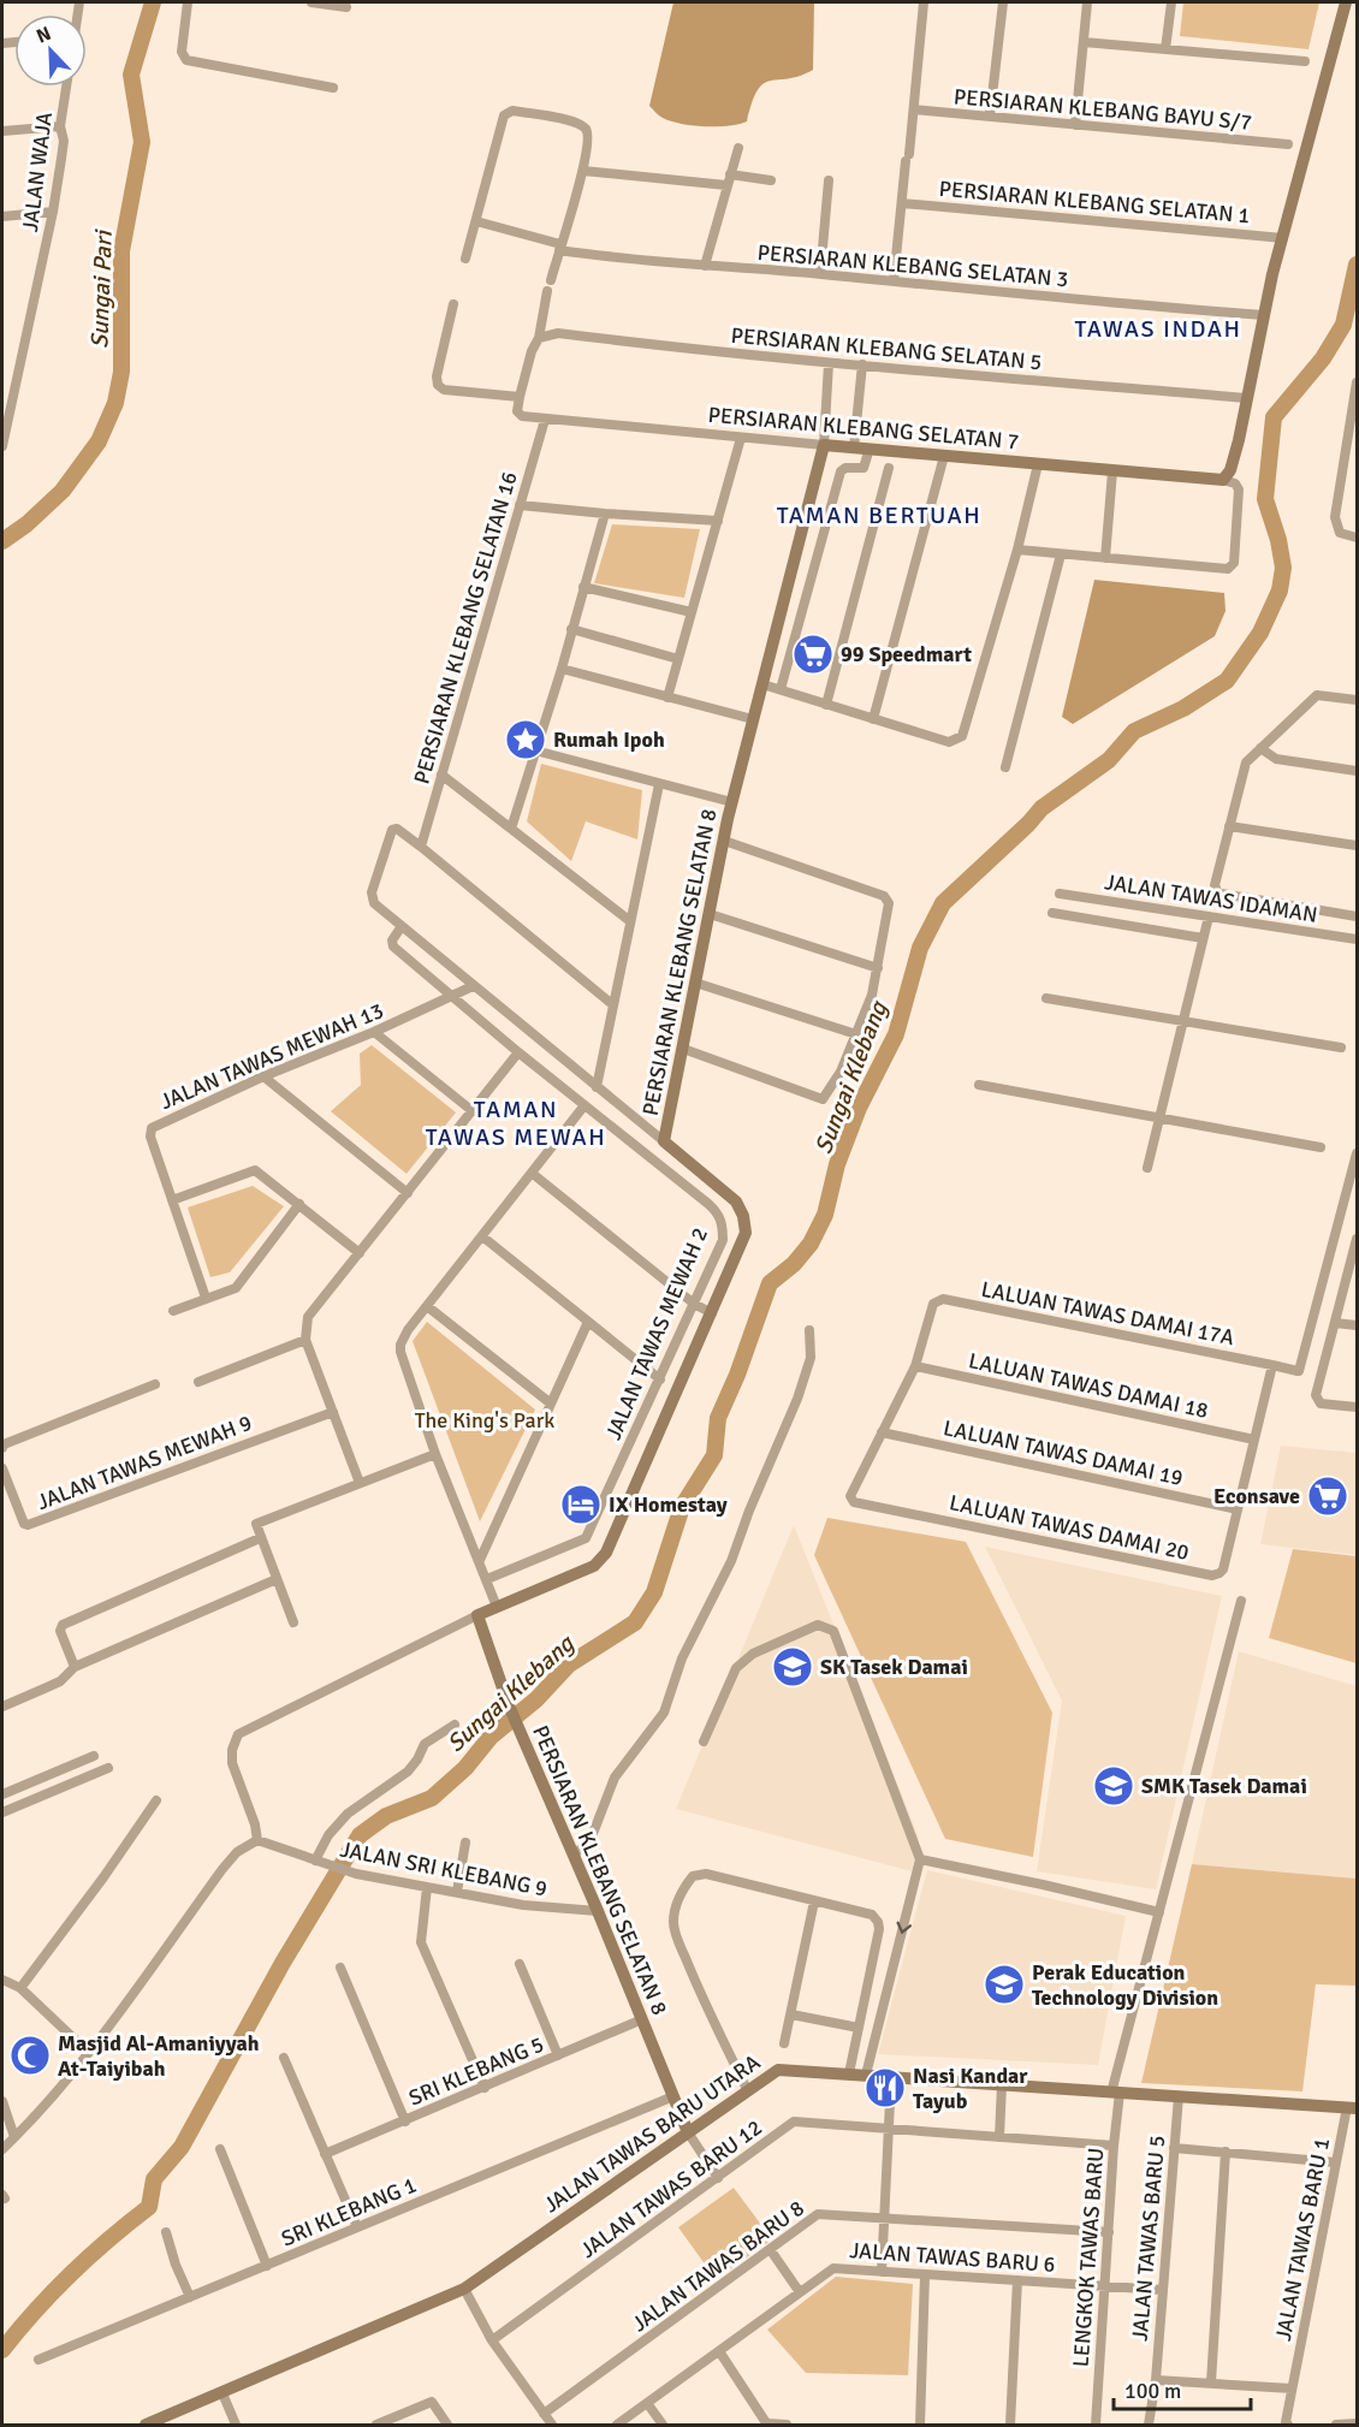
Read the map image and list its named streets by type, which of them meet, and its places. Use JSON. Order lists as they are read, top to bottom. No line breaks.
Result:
{"streets":{"street":["PERSIARAN KLEBANG BAYU S/7","JALAN WAJA","PERSIARAN KLEBANG SELATAN 1","PERSIARAN KLEBANG SELATAN 3","PERSIARAN KLEBANG SELATAN 5","PERSIARAN KLEBANG SELATAN 7","PERSIARAN KLEBANG SELATAN 16","JALAN TAWAS IDAMAN","PERSIARAN KLEBANG SELATAN 8","JALAN TAWAS MEWAH 13","LALUAN TAWAS DAMAI 17A","JALAN TAWAS MEWAH 2","LALUAN TAWAS DAMAI 18","LALUAN TAWAS DAMAI 19","JALAN TAWAS MEWAH 9","LALUAN TAWAS DAMAI 20","JALAN SRI KLEBANG 9","SRI KLEBANG 5","JALAN TAWAS BARU UTARA","JALAN TAWAS BARU 12","SRI KLEBANG 1","JALAN TAWAS BARU 5","JALAN TAWAS BARU 1","JALAN TAWAS BARU 6","LENGKOK TAWAS BARU","JALAN TAWAS BARU 8"]},"crossings":[["PERSIARAN KLEBANG SELATAN 7","PERSIARAN KLEBANG SELATAN 16"],["PERSIARAN KLEBANG SELATAN 7","PERSIARAN KLEBANG SELATAN 8"],["PERSIARAN KLEBANG SELATAN 8","JALAN SRI KLEBANG 9"],["PERSIARAN KLEBANG SELATAN 8","SRI KLEBANG 5"],["PERSIARAN KLEBANG SELATAN 8","JALAN TAWAS BARU UTARA"],["PERSIARAN KLEBANG SELATAN 8","SRI KLEBANG 1"],["JALAN TAWAS MEWAH 13","JALAN TAWAS MEWAH 2"],["LALUAN TAWAS DAMAI 17A","LALUAN TAWAS DAMAI 18"],["LALUAN TAWAS DAMAI 17A","LALUAN TAWAS DAMAI 20"],["LALUAN TAWAS DAMAI 18","LALUAN TAWAS DAMAI 20"],["LALUAN TAWAS DAMAI 19","LALUAN TAWAS DAMAI 20"],["JALAN TAWAS BARU UTARA","JALAN TAWAS BARU 5"],["JALAN TAWAS BARU UTARA","JALAN TAWAS BARU 1"],["JALAN TAWAS BARU UTARA","LENGKOK TAWAS BARU"],["JALAN TAWAS BARU 12","LENGKOK TAWAS BARU"],["JALAN TAWAS BARU 5","JALAN TAWAS BARU 6"],["JALAN TAWAS BARU 6","LENGKOK TAWAS BARU"],["LENGKOK TAWAS BARU","JALAN TAWAS BARU 8"]],"districts":["TAWAS INDAH","TAMAN BERTUAH","TAMAN TAWAS MEWAH"],"water":["Sungai Pari","Sungai Klebang"],"parks":["The King's Park"],"places":{"supermarket":["99 Speedmart","Econsave"],"place":["Rumah Ipoh"],"hotel":["IX Homestay"],"school or university":["SK Tasek Damai","SMK Tasek Damai","Perak Education Technology Division"],"mosque":["Masjid Al-Amaniyyah At-Taiyibah"],"restaurant":["Nasi Kandar Tayub"]},"scale_bar":"100 m","north":"top left"}
